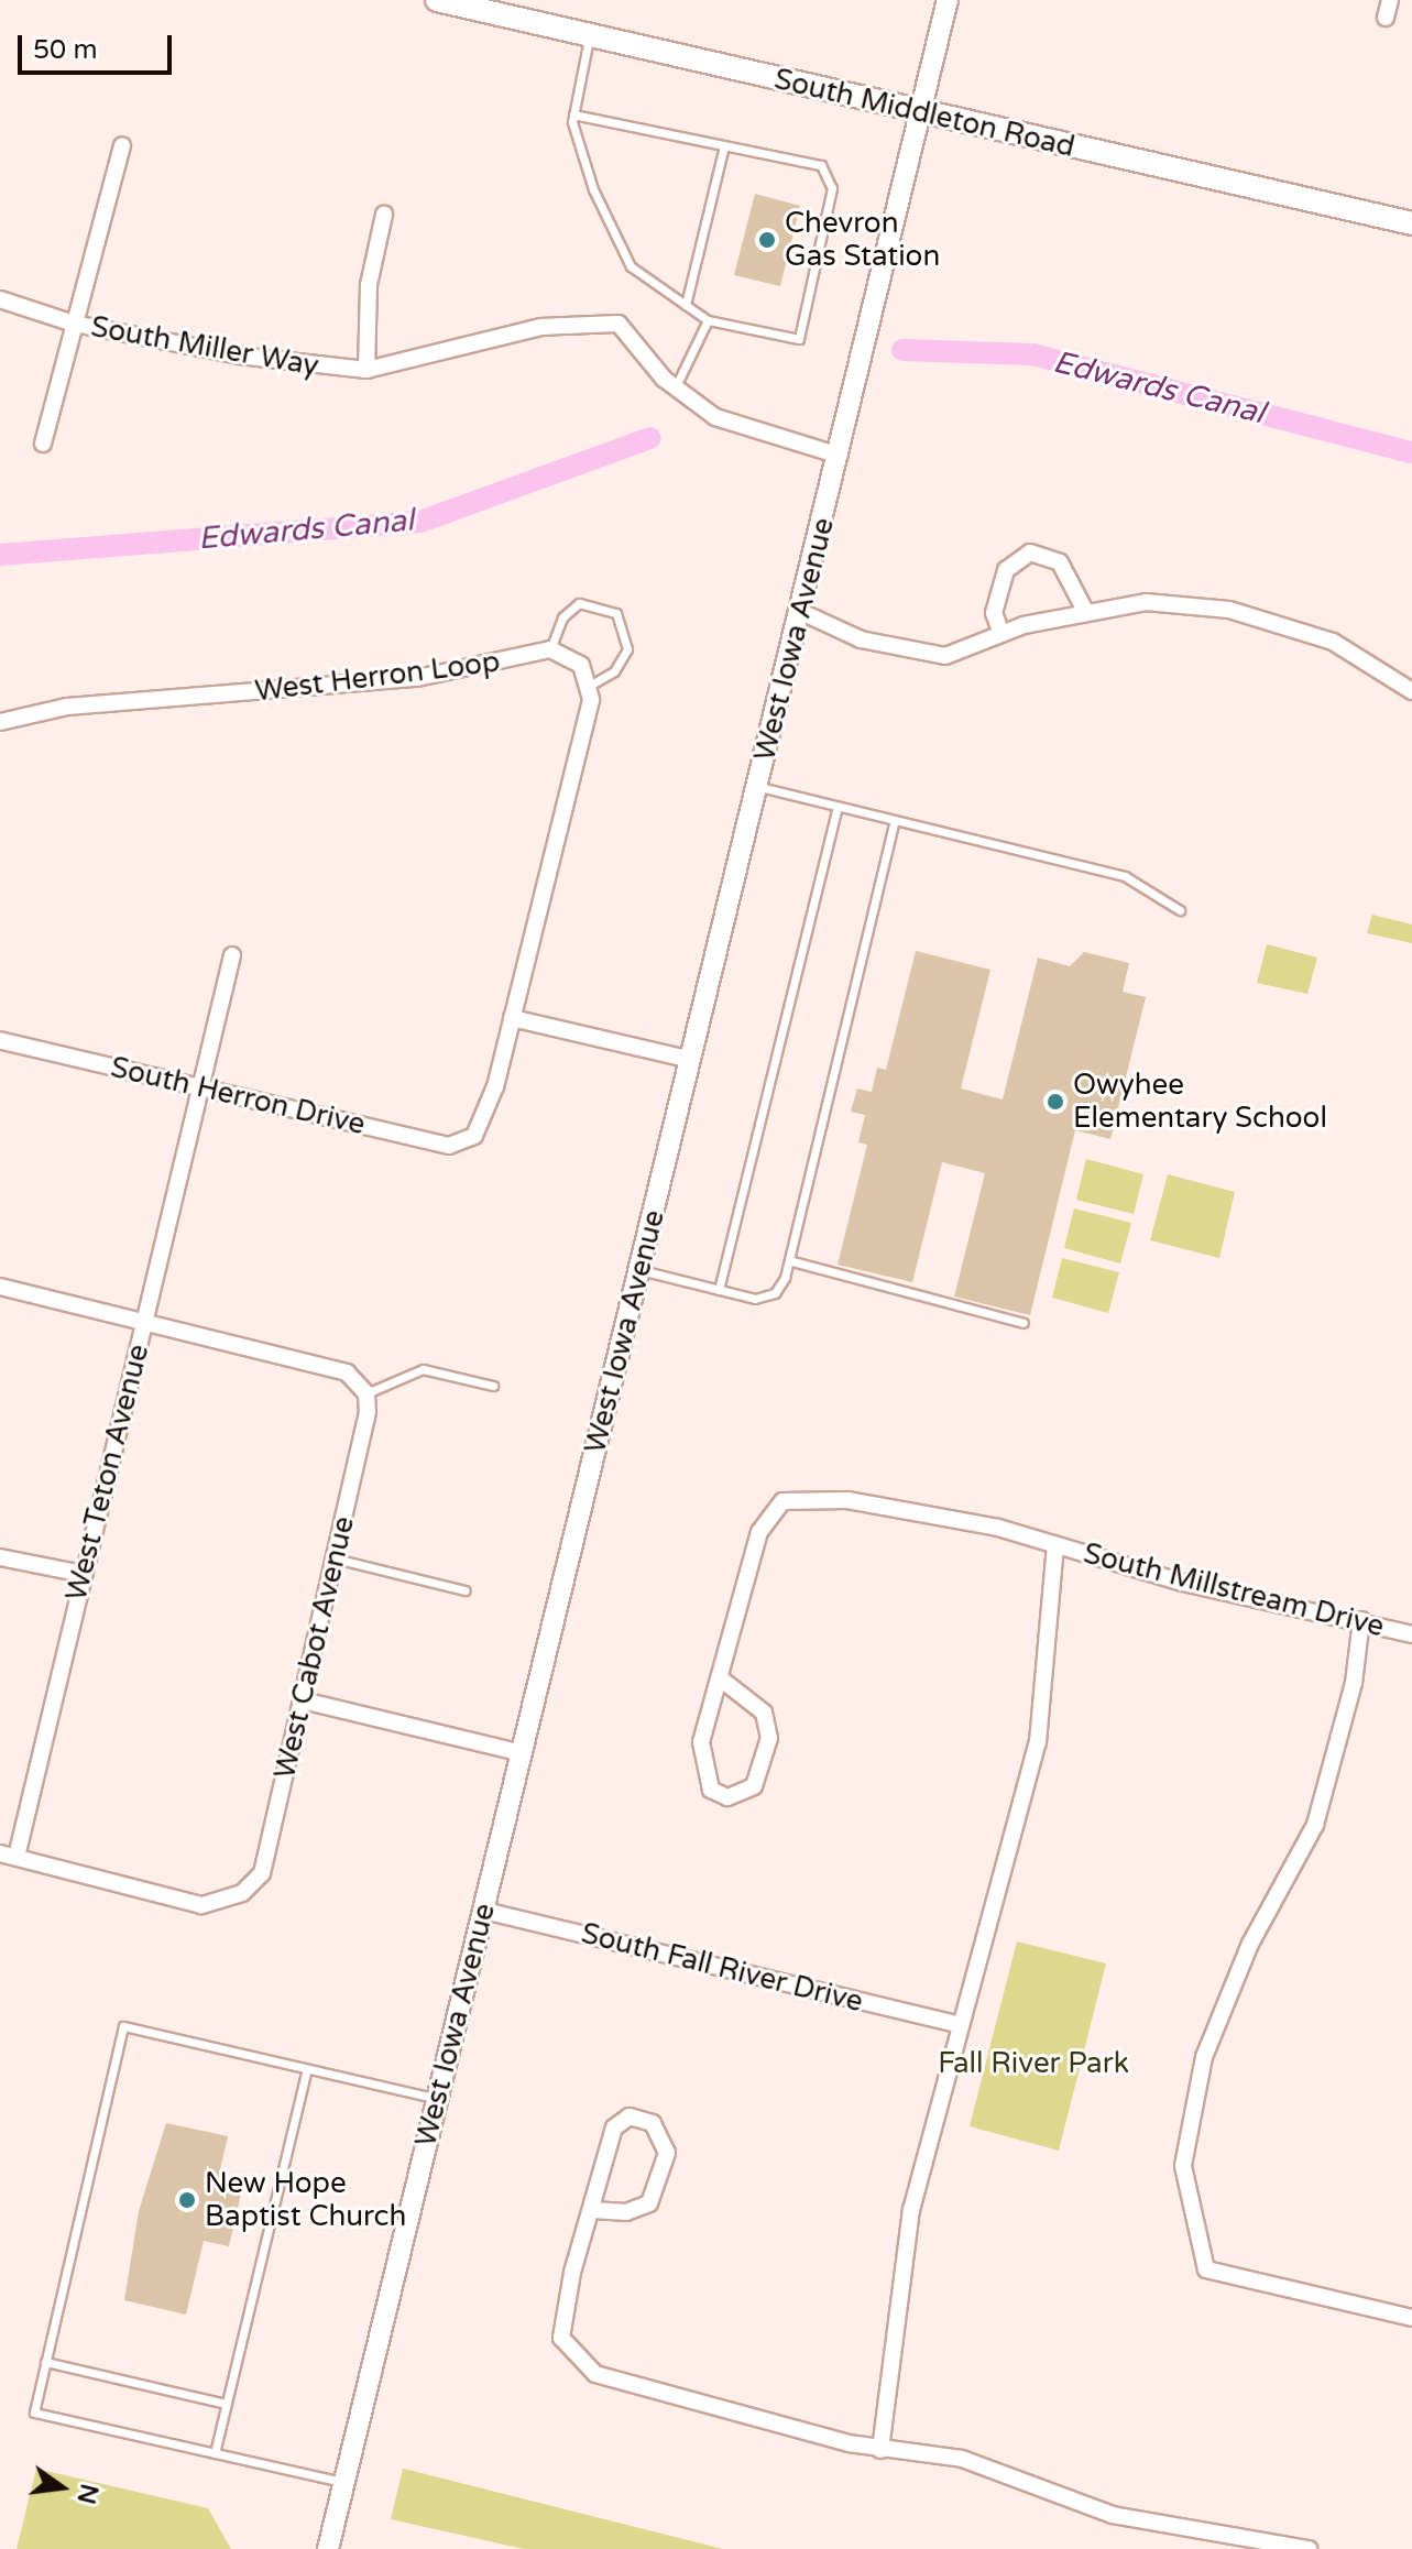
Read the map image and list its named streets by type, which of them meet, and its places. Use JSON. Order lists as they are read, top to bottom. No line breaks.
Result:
{"streets":{"main road":["South Middleton Road"],"street":["South Miller Way","West Iowa Avenue","West Herron Loop","South Herron Drive","West Teton Avenue","South Millstream Drive","West Cabot Avenue","South Fall River Drive"]},"crossings":[["South Middleton Road","West Iowa Avenue"],["South Miller Way","West Iowa Avenue"],["West Iowa Avenue","South Fall River Drive"],["South Herron Drive","West Teton Avenue"],["West Teton Avenue","West Cabot Avenue"]],"water":["Edwards Canal"],"parks":["Fall River Park"],"places":["Chevron Gas Station","Owyhee Elementary School","New Hope Baptist Church"],"scale_bar":"50 m","north":"right"}
